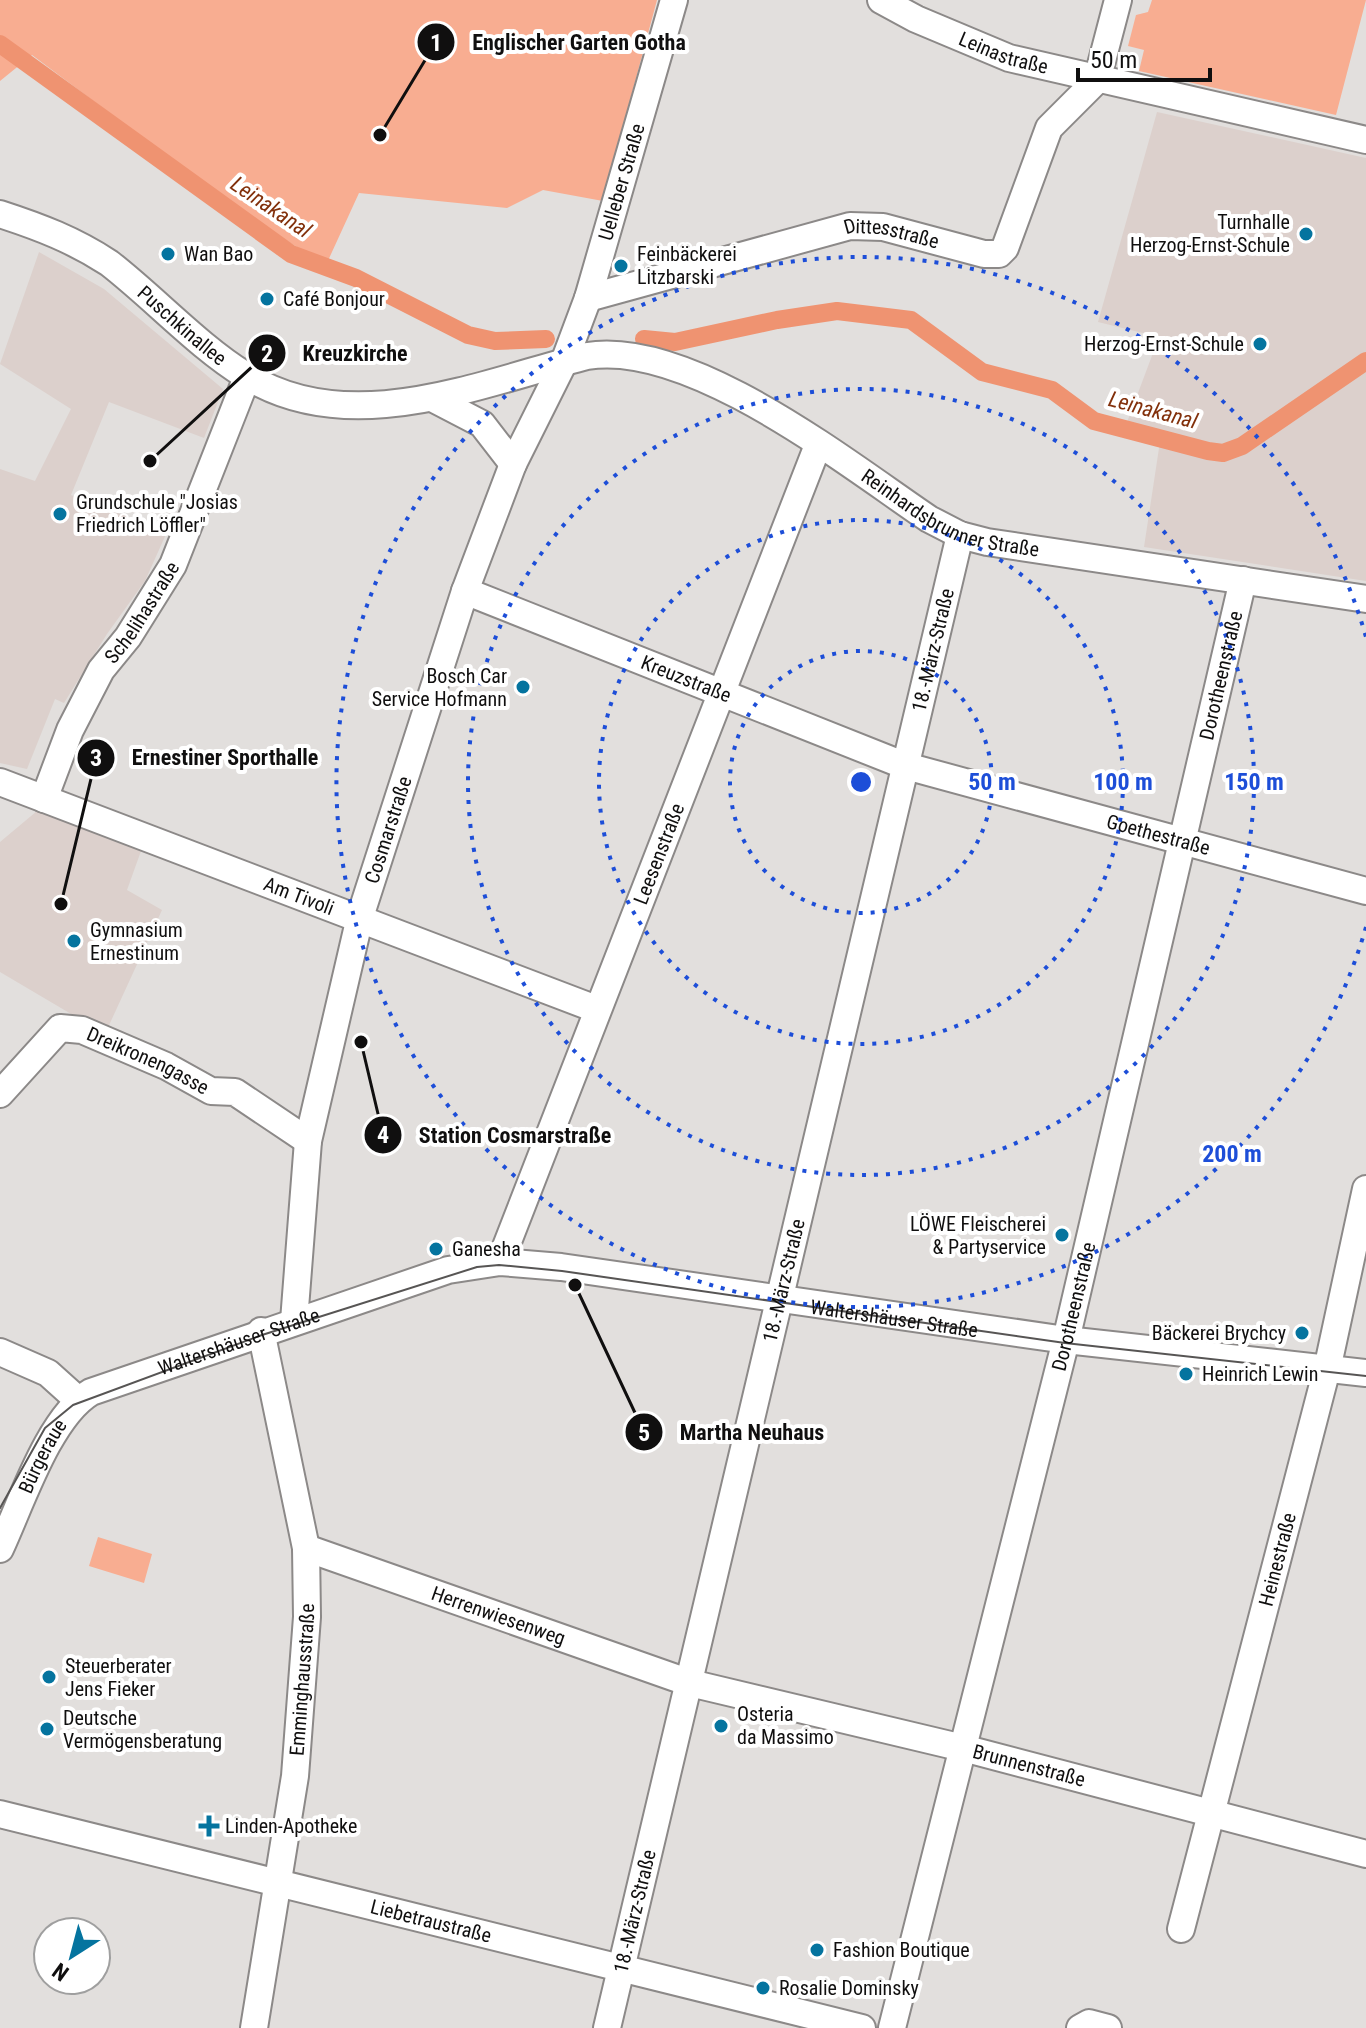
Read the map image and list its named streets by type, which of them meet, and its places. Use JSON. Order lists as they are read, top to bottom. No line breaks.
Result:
{"streets":{"street":["Leinastraße","Uelleber Straße","Dittesstraße","Puschkinallee","Reinhardsbrunner Straße","Schelihastraße","18.-März-Straße","Dorotheenstraße","Kreuzstraße","Cosmarstraße","Goethestraße","Leesenstraße","Am Tivoli","Dreikronengasse","Waltershäuser Straße","Bürgeraue","Heinestraße","Herrenwiesenweg","Emminghausstraße","Brunnenstraße","Liebetraustraße"]},"crossings":[["Leinastraße","Dittesstraße"],["Uelleber Straße","Dittesstraße"],["Uelleber Straße","Puschkinallee"],["Uelleber Straße","Reinhardsbrunner Straße"],["Uelleber Straße","Cosmarstraße"],["Puschkinallee","Reinhardsbrunner Straße"],["Puschkinallee","Schelihastraße"],["Puschkinallee","Cosmarstraße"],["Reinhardsbrunner Straße","18.-März-Straße"],["Reinhardsbrunner Straße","Dorotheenstraße"],["Reinhardsbrunner Straße","Cosmarstraße"],["Reinhardsbrunner Straße","Leesenstraße"],["Schelihastraße","Am Tivoli"],["18.-März-Straße","Kreuzstraße"],["18.-März-Straße","Goethestraße"],["18.-März-Straße","Waltershäuser Straße"],["18.-März-Straße","Herrenwiesenweg"],["18.-März-Straße","Brunnenstraße"],["18.-März-Straße","Liebetraustraße"],["Dorotheenstraße","Goethestraße"],["Dorotheenstraße","Waltershäuser Straße"],["Dorotheenstraße","Brunnenstraße"],["Kreuzstraße","Cosmarstraße"],["Kreuzstraße","Goethestraße"],["Kreuzstraße","Leesenstraße"],["Cosmarstraße","Am Tivoli"],["Cosmarstraße","Dreikronengasse"],["Cosmarstraße","Waltershäuser Straße"],["Leesenstraße","Am Tivoli"],["Leesenstraße","Waltershäuser Straße"],["Waltershäuser Straße","Bürgeraue"],["Waltershäuser Straße","Heinestraße"],["Waltershäuser Straße","Emminghausstraße"],["Heinestraße","Brunnenstraße"],["Herrenwiesenweg","Emminghausstraße"],["Herrenwiesenweg","Brunnenstraße"],["Emminghausstraße","Liebetraustraße"]],"water":["Leinakanal"],"places":{"other":["Englischer Garten Gotha","Turnhalle Herzog-Ernst-Schule","Wan Bao","Feinbäckerei Litzbarski","Café Bonjour","Herzog-Ernst-Schule","Kreuzkirche","Grundschule \"Josias Friedrich Löffler\"","Bosch Car Service Hofmann","Ernestiner Sporthalle","Gymnasium Ernestinum","Station Cosmarstraße","LÖWE Fleischerei & Partyservice","Ganesha","Martha Neuhaus","Bäckerei Brychcy","Heinrich Lewin","Steuerberater Jens Fieker","Osteria da Massimo","Deutsche Vermögensberatung","Fashion Boutique","Rosalie Dominsky"],"health":["Linden-Apotheke"]},"scale_bar":"50 m","north":"bottom left","rings":["50 m","100 m","150 m","200 m"]}
